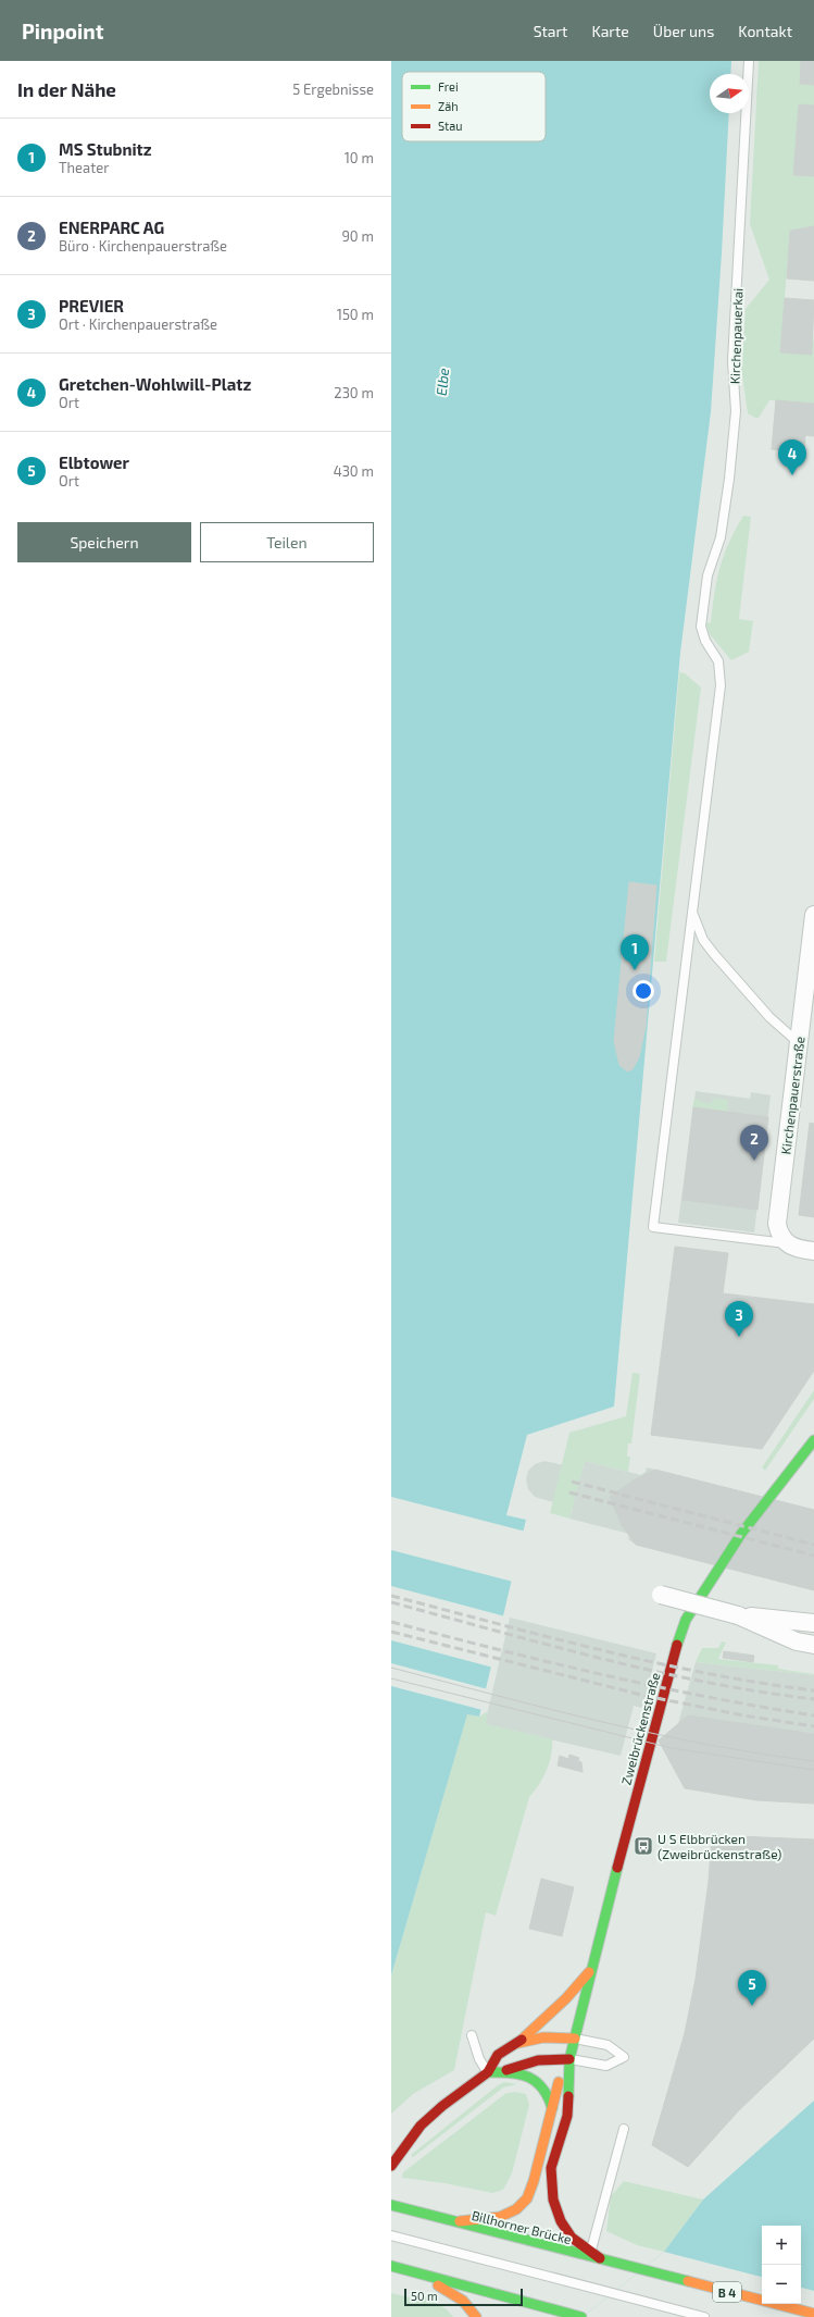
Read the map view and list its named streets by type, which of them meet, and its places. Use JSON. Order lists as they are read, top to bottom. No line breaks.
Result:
{"streets":{"main road":["Zweibrückenstraße","Billhorner Brücke","B 4"],"street":["Kirchenpauerstraße"],"lane":["Kirchenpauerkai"]},"water":["Elbe"],"places":{"bus stop":["U S Elbbrücken (Zweibrückenstraße)"]},"legend":["Frei","Zäh","Stau"],"scale_bar":"50 m","north":"right","page":{"header":"Pinpoint","nav":["Start","Karte","Über uns","Kontakt"],"heading":["In der Nähe","5 Ergebnisse"],"list":[{"mark":"1","name":"MS Stubnitz","note":"Theater","value":"10 m"},{"mark":"2","name":"ENERPARC AG","note":"Büro · Kirchenpauerstraße","value":"90 m"},{"mark":"3","name":"PREVIER","note":"Ort · Kirchenpauerstraße","value":"150 m"},{"mark":"4","name":"Gretchen-Wohlwill-Platz","note":"Ort","value":"230 m"},{"mark":"5","name":"Elbtower","note":"Ort","value":"430 m"}],"pins":["4","1","2","3","5"],"buttons":["Speichern","Teilen"],"map_buttons":["+","−"],"scale":"50 m"}}
